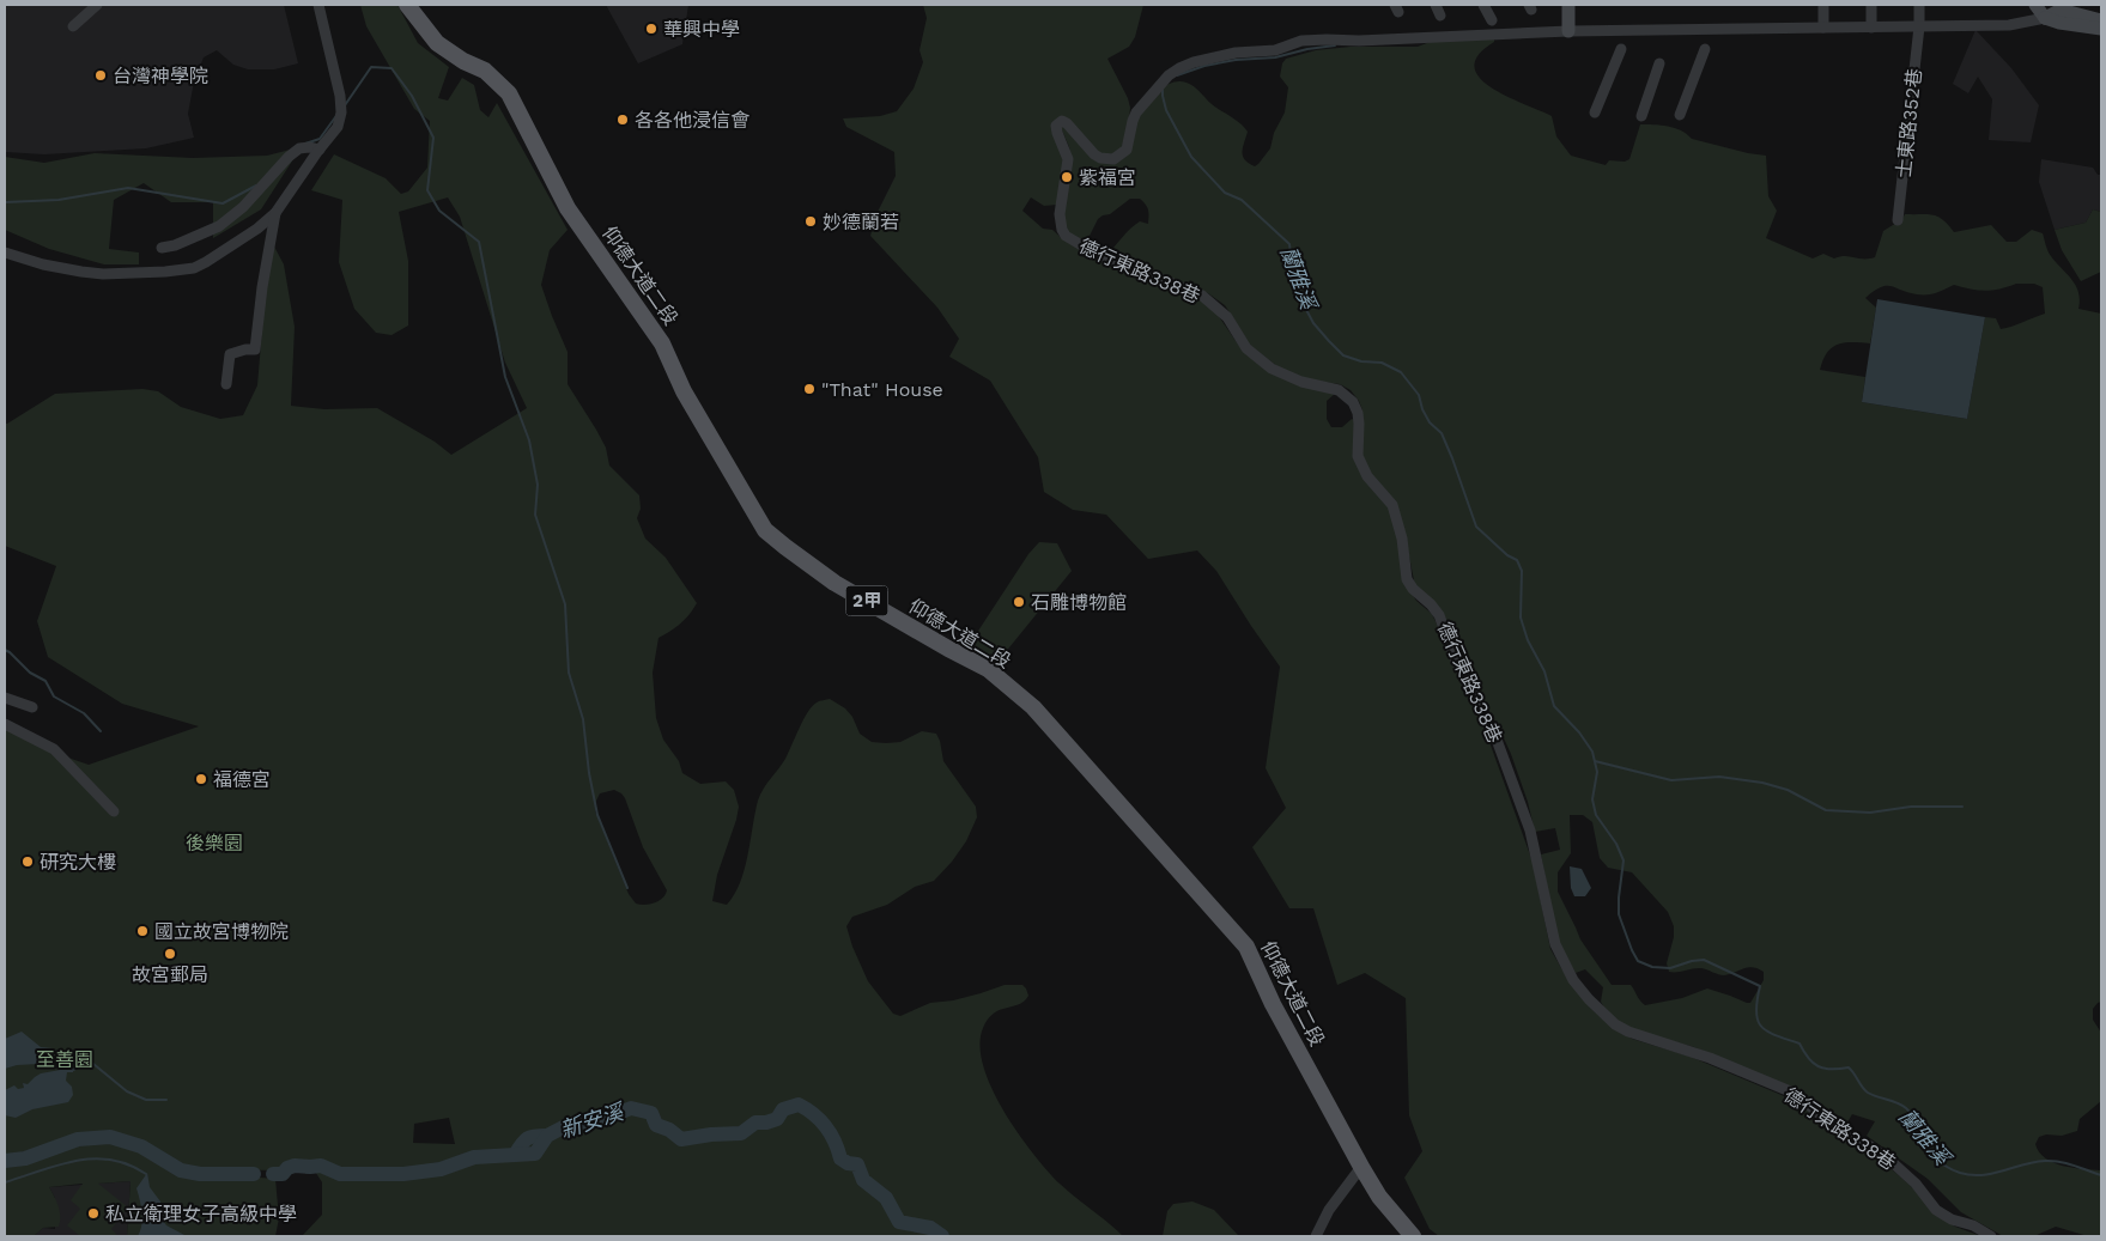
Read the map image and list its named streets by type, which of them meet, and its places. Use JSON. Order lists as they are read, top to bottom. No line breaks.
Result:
{"streets":{"main road":["仰德大道二段","2甲"],"street":["士東路352巷","德行東路338巷"]},"crossings":[["士東路352巷","德行東路338巷"]],"water":["蘭雅溪","新安溪"],"parks":["後樂園","至善園"],"places":["華興中學","台灣神學院","各各他浸信會","紫福宮","妙德蘭若","\"That\" House","石雕博物館","福德宮","研究大樓","國立故宮博物院","故宮郵局","私立衛理女子高級中學"]}
